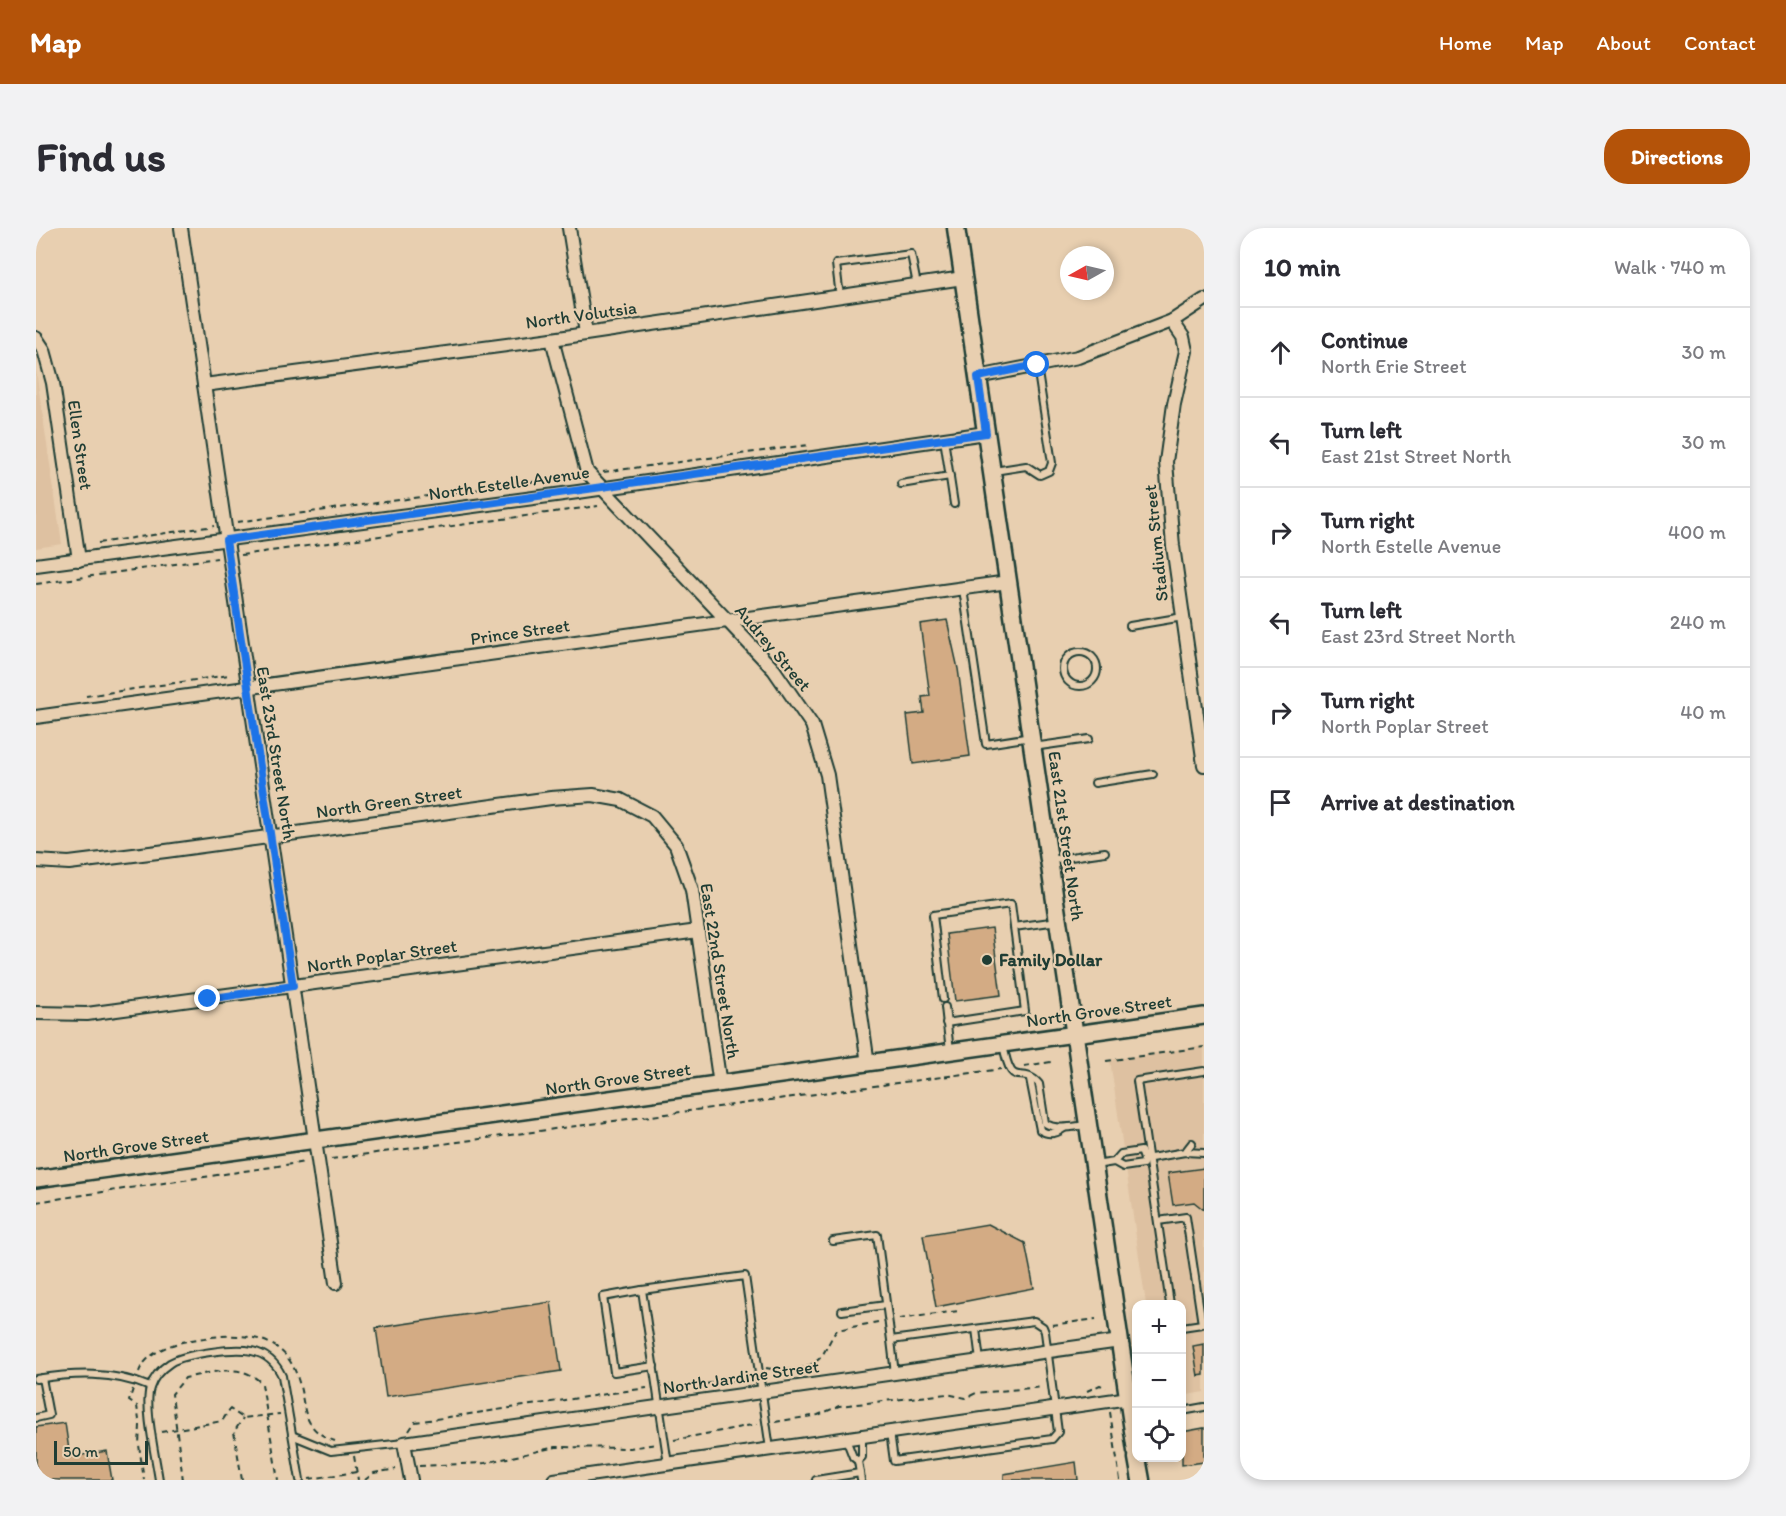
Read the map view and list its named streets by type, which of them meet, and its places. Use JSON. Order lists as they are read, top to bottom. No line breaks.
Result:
{"streets":{"main road":["East 21st Street North"],"street":["North Volutsia","Ellen Street","North Estelle Avenue","Stadium Street","Prince Street","Audrey Street","East 23rd Street North","North Green Street","North Poplar Street","East 22nd Street North","North Grove Street","North Jardine Street"]},"crossings":[["North Volutsia","Audrey Street"],["North Volutsia","East 23rd Street North"],["North Volutsia","East 21st Street North"],["Ellen Street","North Estelle Avenue"],["North Estelle Avenue","Audrey Street"],["North Estelle Avenue","East 23rd Street North"],["North Estelle Avenue","East 21st Street North"],["Prince Street","Audrey Street"],["Prince Street","East 23rd Street North"],["Prince Street","East 21st Street North"],["Audrey Street","North Grove Street"],["East 23rd Street North","North Green Street"],["East 23rd Street North","North Poplar Street"],["East 23rd Street North","North Grove Street"],["North Green Street","East 22nd Street North"],["East 21st Street North","North Grove Street"],["East 21st Street North","North Jardine Street"],["North Poplar Street","East 22nd Street North"],["East 22nd Street North","North Grove Street"]],"places":["Family Dollar"],"scale_bar":"50 m","north":"left","page":{"header":"Map","nav":["Home","Map","About","Contact"],"buttons":"Directions","title":"Find us","heading":["10 min","Walk · 740 m"],"list":[["Continue","North Erie Street","30 m"],["Turn left","East 21st Street North","30 m"],["Turn right","North Estelle Avenue","400 m"],["Turn left","East 23rd Street North","240 m"],["Turn right","North Poplar Street","40 m"],"Arrive at destination"],"map_buttons":["+","−"],"scale":"50 m"}}
